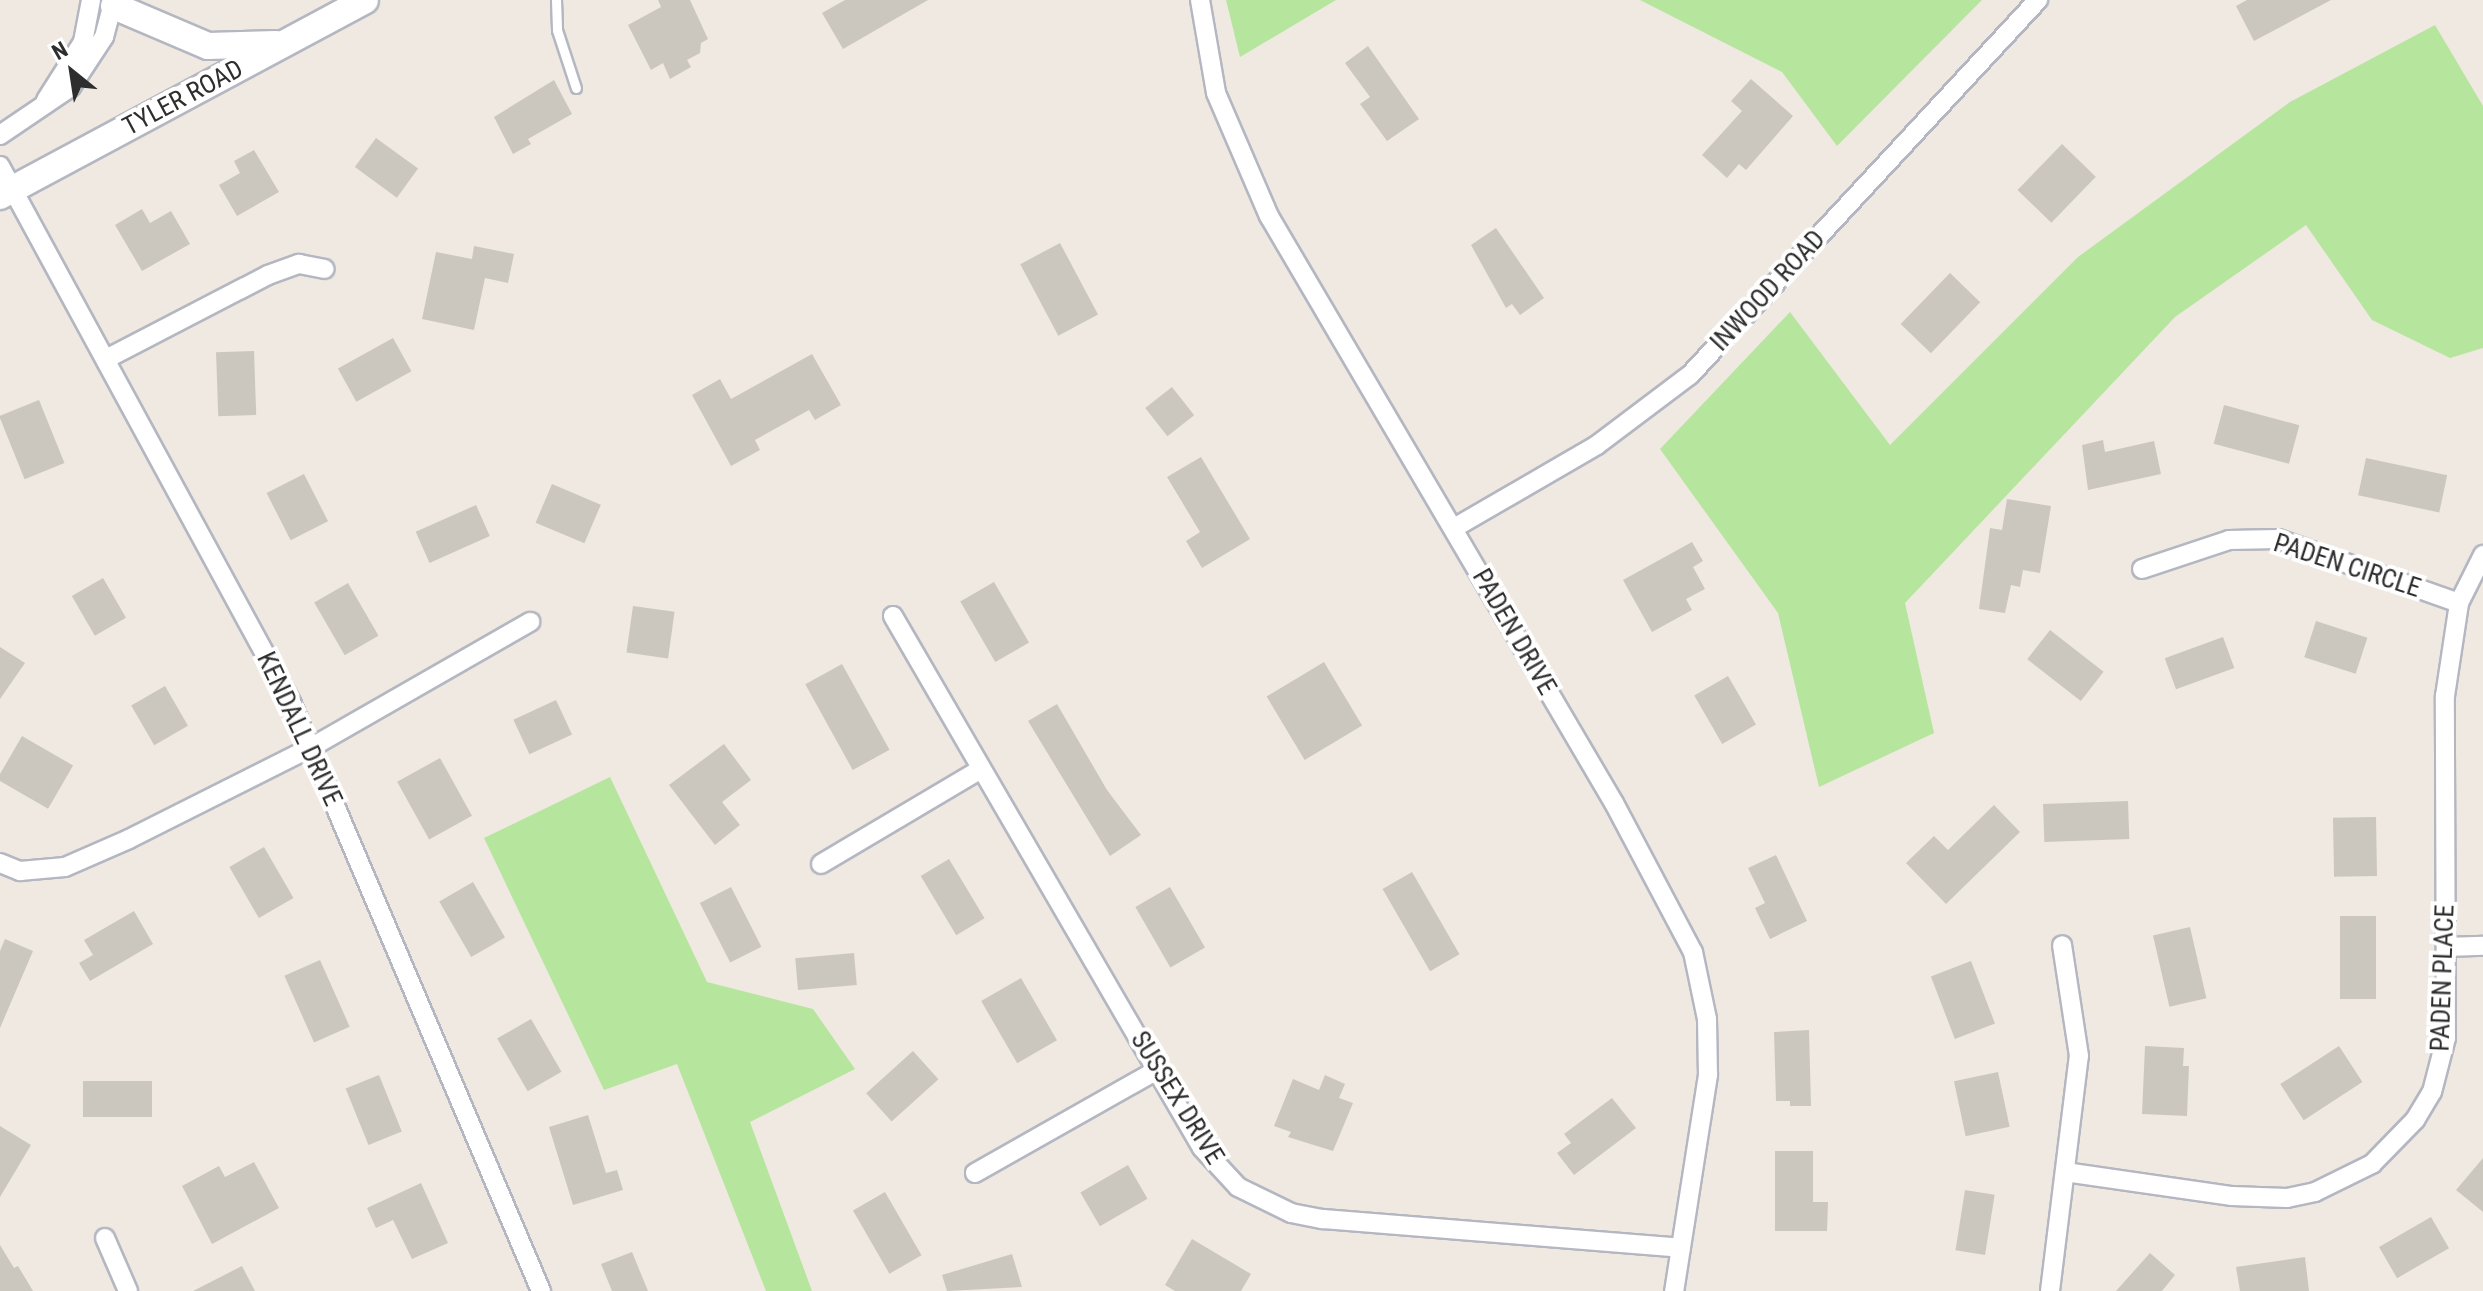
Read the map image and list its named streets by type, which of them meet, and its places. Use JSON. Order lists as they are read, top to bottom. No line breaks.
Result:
{"streets":{"street":["TYLER ROAD","INWOOD ROAD","PADEN CIRCLE","PADEN DRIVE","KENDALL DRIVE","PADEN PLACE","SUSSEX DRIVE"]},"crossings":[["TYLER ROAD","KENDALL DRIVE"],["INWOOD ROAD","PADEN DRIVE"],["PADEN CIRCLE","PADEN PLACE"],["PADEN DRIVE","SUSSEX DRIVE"]],"north":"top left"}
